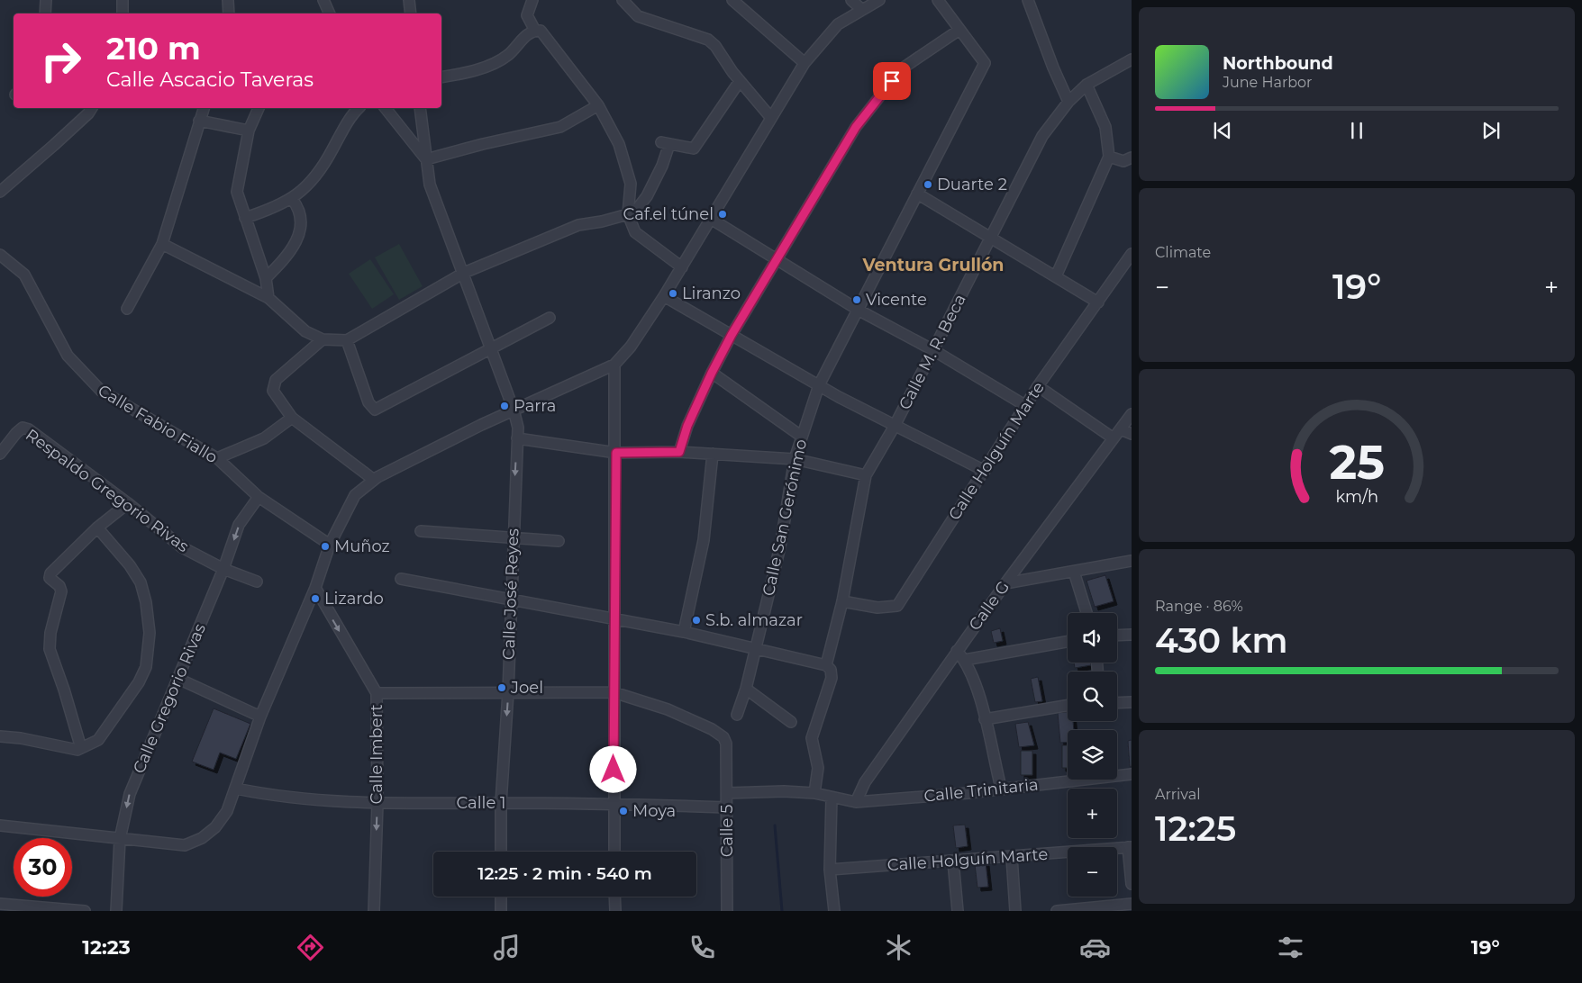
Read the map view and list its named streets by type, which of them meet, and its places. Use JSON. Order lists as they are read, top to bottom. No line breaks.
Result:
{"streets":{"street":["Calle M. R. Beca","Calle Fabio Fiallo","Calle Holguín Marte","Respaldo Gregorio Rivas","Calle San Gerónimo","Calle José Reyes","Calle G","Calle Gregorio Rivas","Calle Imbert","Calle Trinitaria","Calle 1","Calle 5"]},"crossings":[["Calle M. R. Beca","Calle Holguín Marte"],["Calle Fabio Fiallo","Calle Gregorio Rivas"],["Respaldo Gregorio Rivas","Calle Gregorio Rivas"],["Calle José Reyes","Calle 1"],["Calle G","Calle Trinitaria"],["Calle Imbert","Calle 1"],["Calle Trinitaria","Calle 5"],["Calle 1","Calle 5"]],"one_way":["Calle Gregorio Rivas","Calle Imbert"],"districts":["Ventura Grullón"],"places":["Duarte 2","Caf.el túnel","Liranzo","Vicente","Parra","Muñoz","Lizardo","S.b. almazar","Joel","Moya"],"page":{"turn":["210 m","Calle Ascacio Taveras"],"song":["Northbound","June Harbor"],"tile":["Climate",["Range · 86%","430 km"],["Arrival","12:25"]],"heat":["−","19°","+"],"map_buttons":["+","−"],"limit":"30","trip":"12:25 · 2 min · 540 m","tabs":["12:23","19°"],"gauge":["25","km/h"]}}
